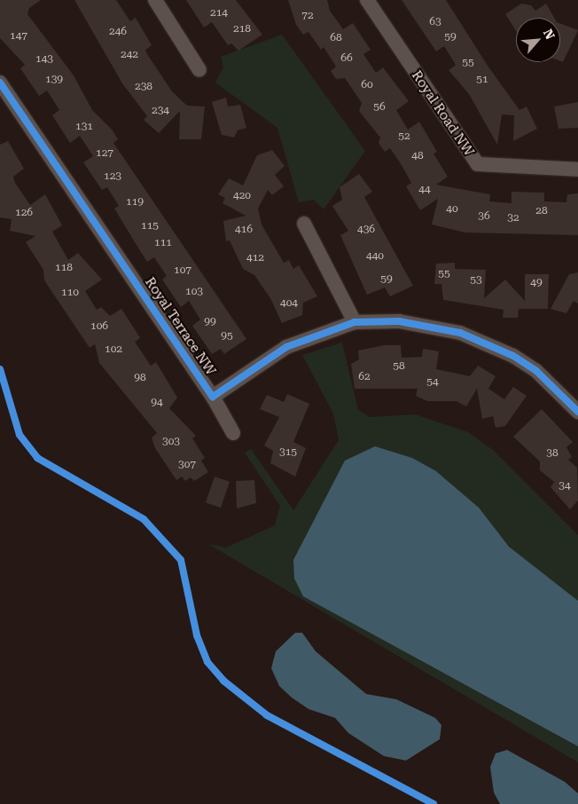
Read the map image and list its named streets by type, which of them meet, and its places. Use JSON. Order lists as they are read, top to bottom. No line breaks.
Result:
{"streets":{"street":["Royal Road NW","Royal Terrace NW"]},"house_numbers":["214","72","63","218","246","147","59","68","242","66","143","55","139","51","60","238","56","234","131","52","127","48","123","44","420","119","40","28","126","36","32","115","416","436","111","440","412","118","107","55","59","53","49","103","110","404","99","106","95","102","58","62","98","54","94","303","315","38","307","34"],"north":"top right"}
